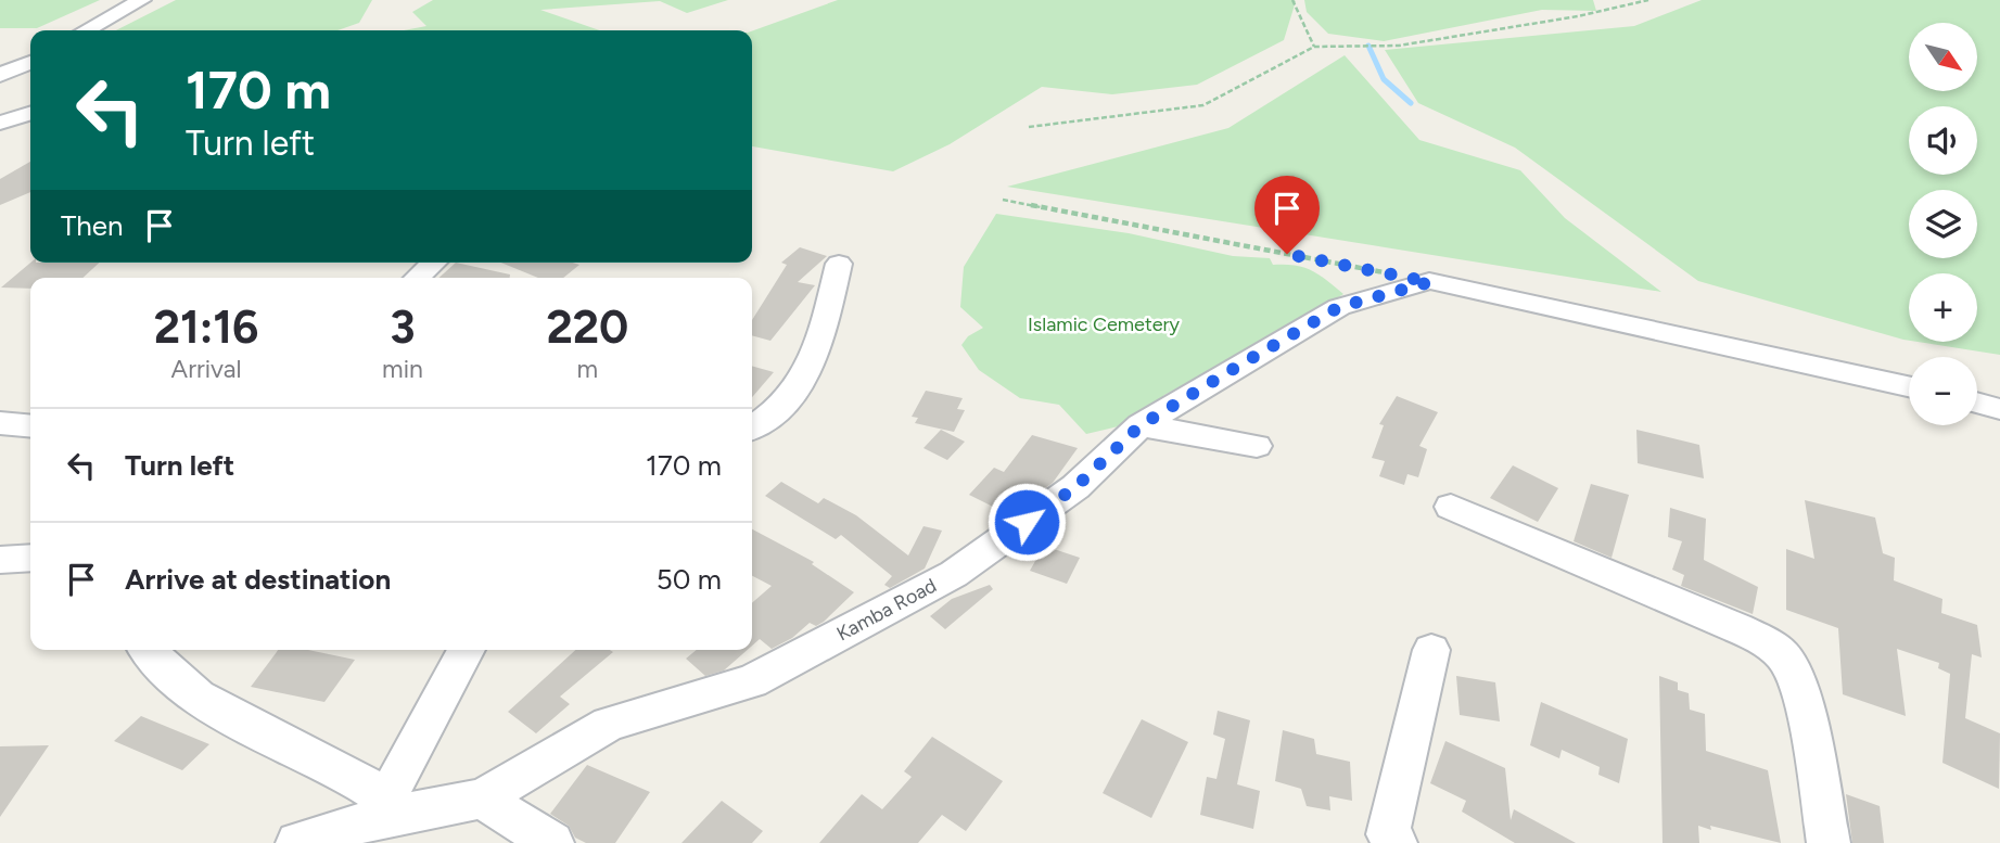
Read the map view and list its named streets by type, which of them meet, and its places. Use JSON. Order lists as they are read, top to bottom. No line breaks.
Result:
{"streets":{"street":["Kamba Road"]},"parks":["Islamic Cemetery"],"north":"bottom right","page":{"map_buttons":["+","−"],"turn":["170 m","Turn left"],"then":"Then","eta":["21:16","Arrival","3","min","220","m"],"list":[{"name":"Turn left","value":"170 m"},{"name":"Arrive at destination","value":"50 m"}]}}
